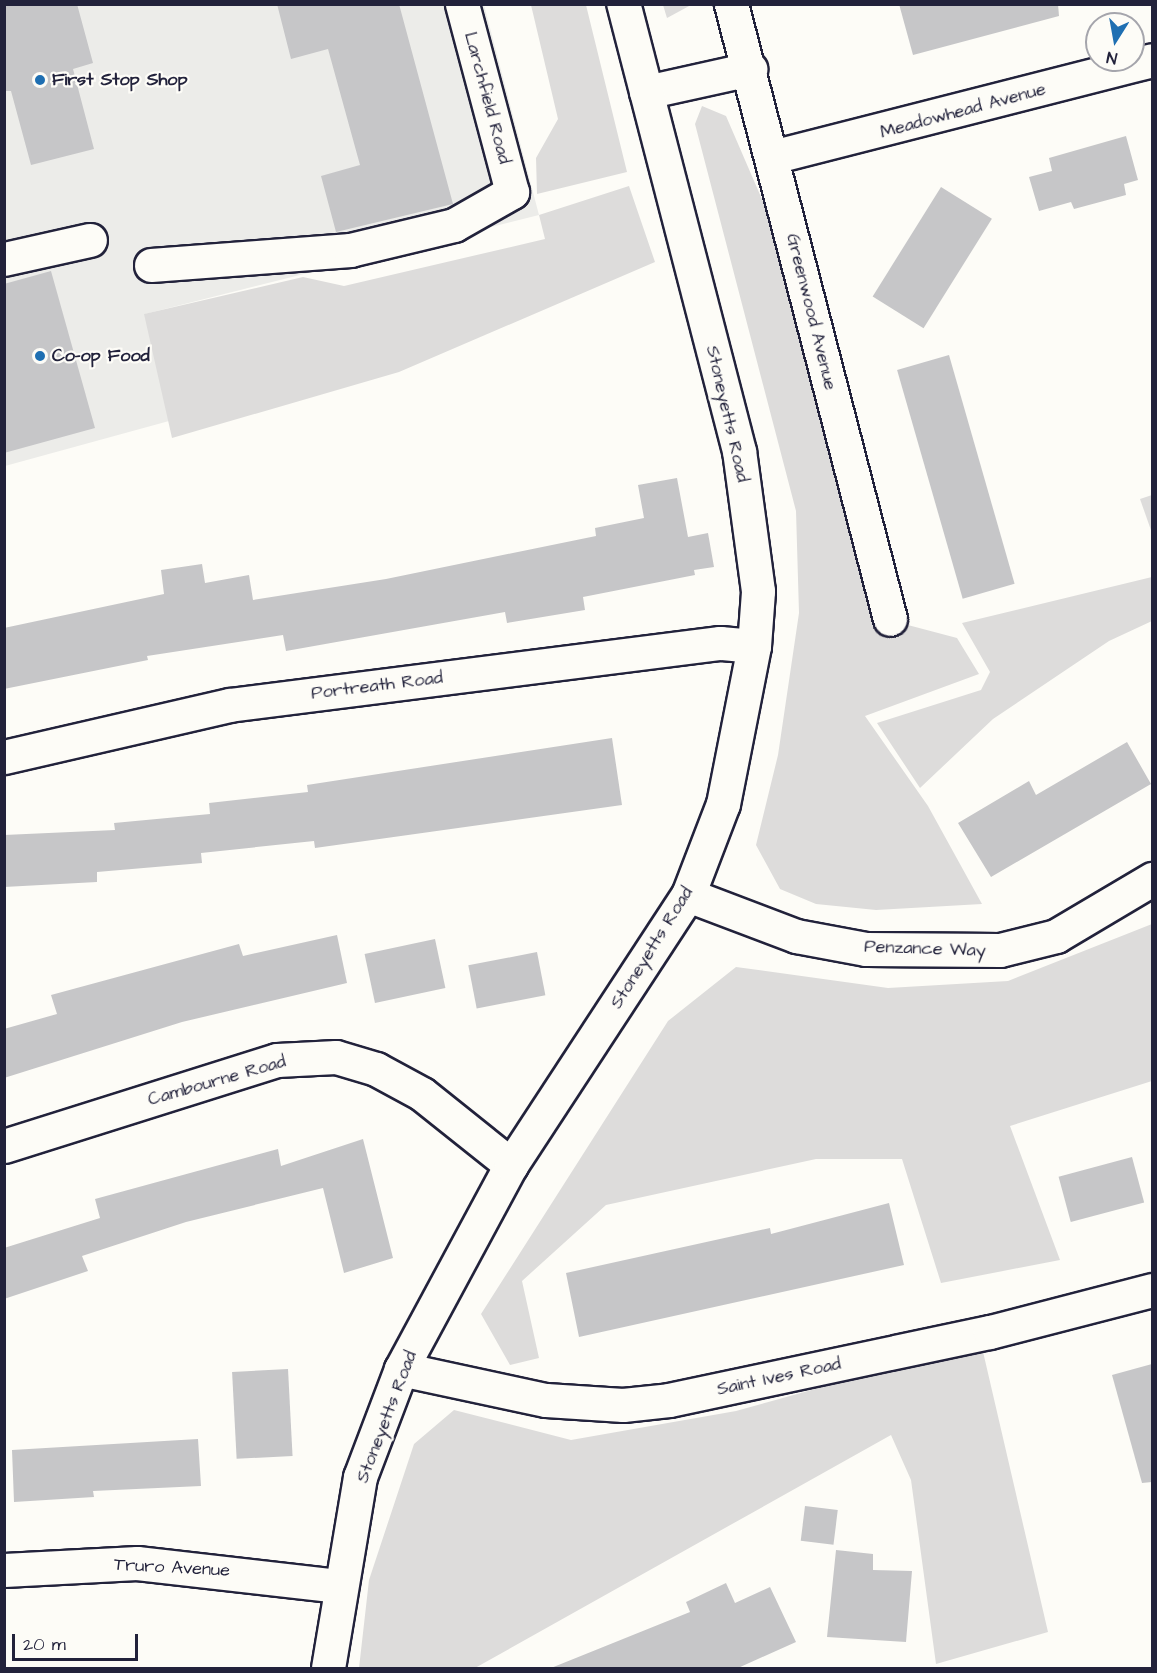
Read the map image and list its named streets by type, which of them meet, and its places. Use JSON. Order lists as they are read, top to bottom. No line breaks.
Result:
{"streets":{"street":["Larchfield Road","Meadowhead Avenue","Greenwood Avenue","Stoneyetts Road","Portreath Road","Penzance Way","Cambourne Road","Saint Ives Road","Truro Avenue"]},"crossings":[["Meadowhead Avenue","Greenwood Avenue"],["Stoneyetts Road","Portreath Road"],["Stoneyetts Road","Penzance Way"],["Stoneyetts Road","Cambourne Road"],["Stoneyetts Road","Saint Ives Road"],["Stoneyetts Road","Truro Avenue"]],"places":["First Stop Shop","Co-op Food"],"scale_bar":"20 m","north":"bottom"}
